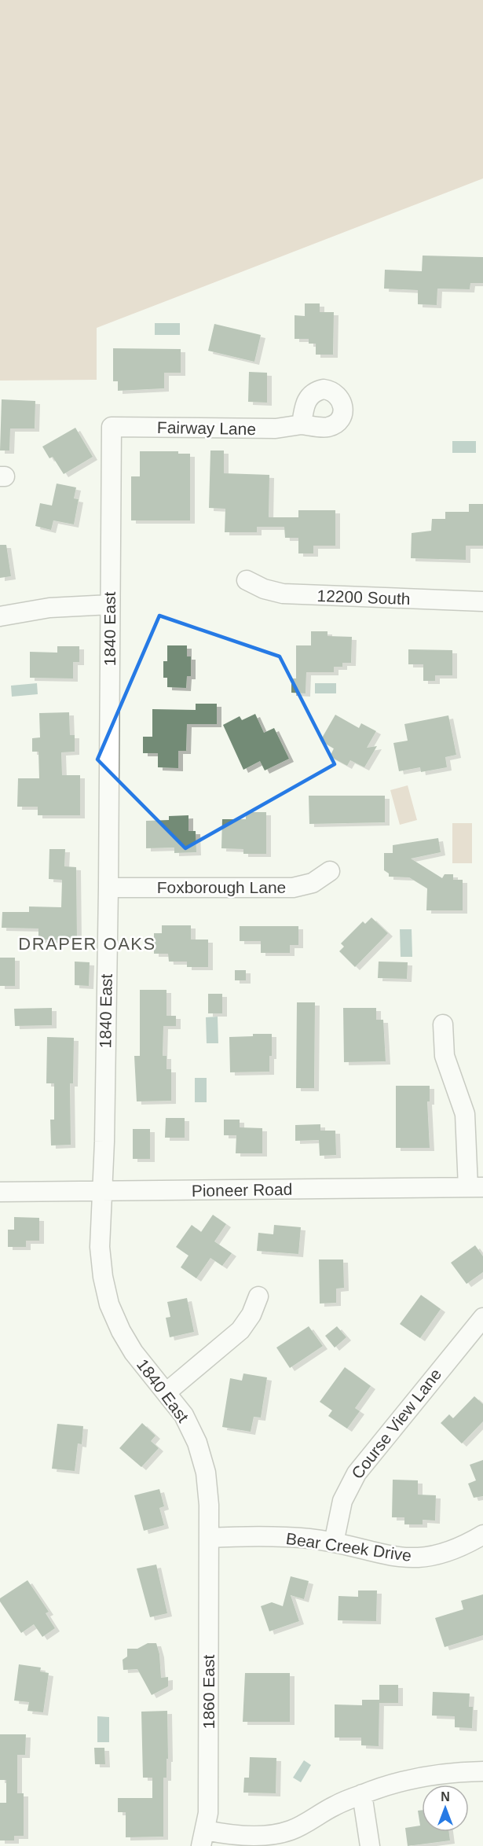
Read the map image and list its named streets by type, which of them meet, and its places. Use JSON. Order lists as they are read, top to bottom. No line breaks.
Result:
{"streets":{"street":["Fairway Lane","12200 South","1840 East","Foxborough Lane","Pioneer Road","Course View Lane","Bear Creek Drive","1860 East"]},"crossings":[["Fairway Lane","1840 East"],["1840 East","Foxborough Lane"],["1840 East","Pioneer Road"],["1840 East","Bear Creek Drive"],["1840 East","1860 East"],["Course View Lane","Bear Creek Drive"],["Bear Creek Drive","1860 East"]],"districts":["DRAPER OAKS"],"north":"top"}
